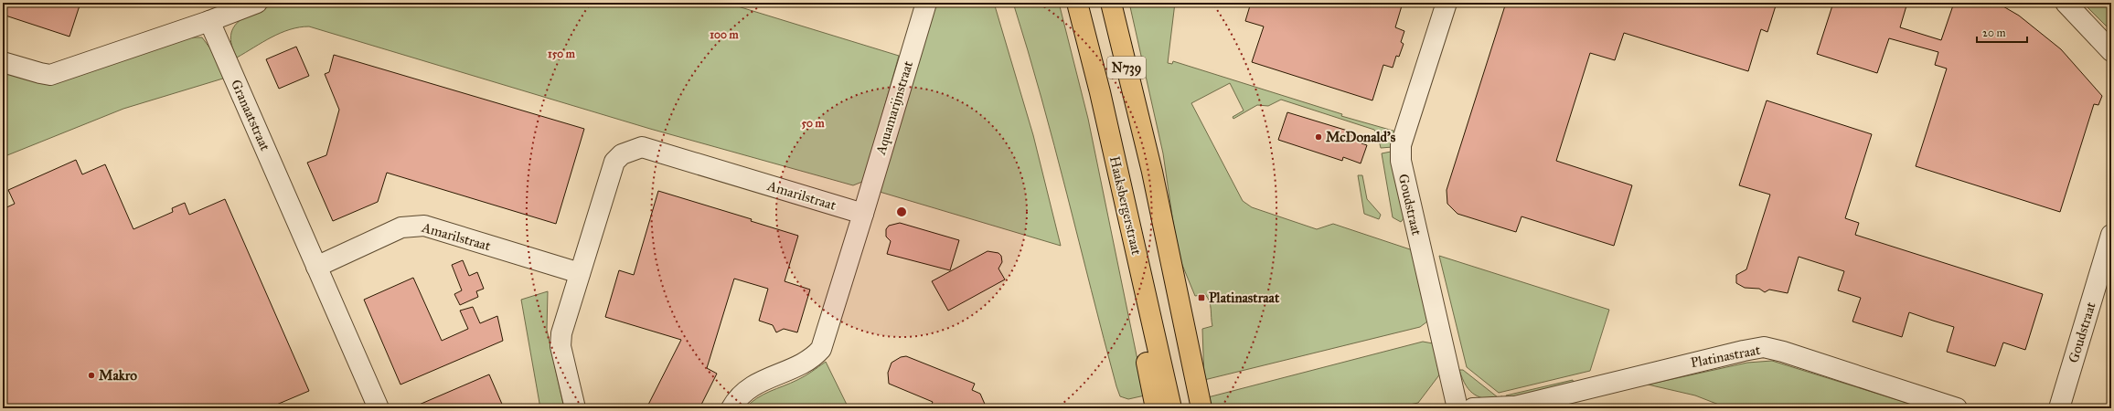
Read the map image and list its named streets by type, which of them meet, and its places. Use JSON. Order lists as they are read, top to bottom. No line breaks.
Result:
{"streets":{"main road":["N739","Haaksbergerstraat"],"street":["Aquamarijnstraat","Granaatstraat","Amarilstraat","Goudstraat","Platinastraat"]},"crossings":[["Aquamarijnstraat","Amarilstraat"],["Granaatstraat","Amarilstraat"]],"places":{"other":["McDonald's","Makro"],"transit":["Platinastraat"]},"scale_bar":"20 m","rings":["100 m","150 m","50 m"]}
